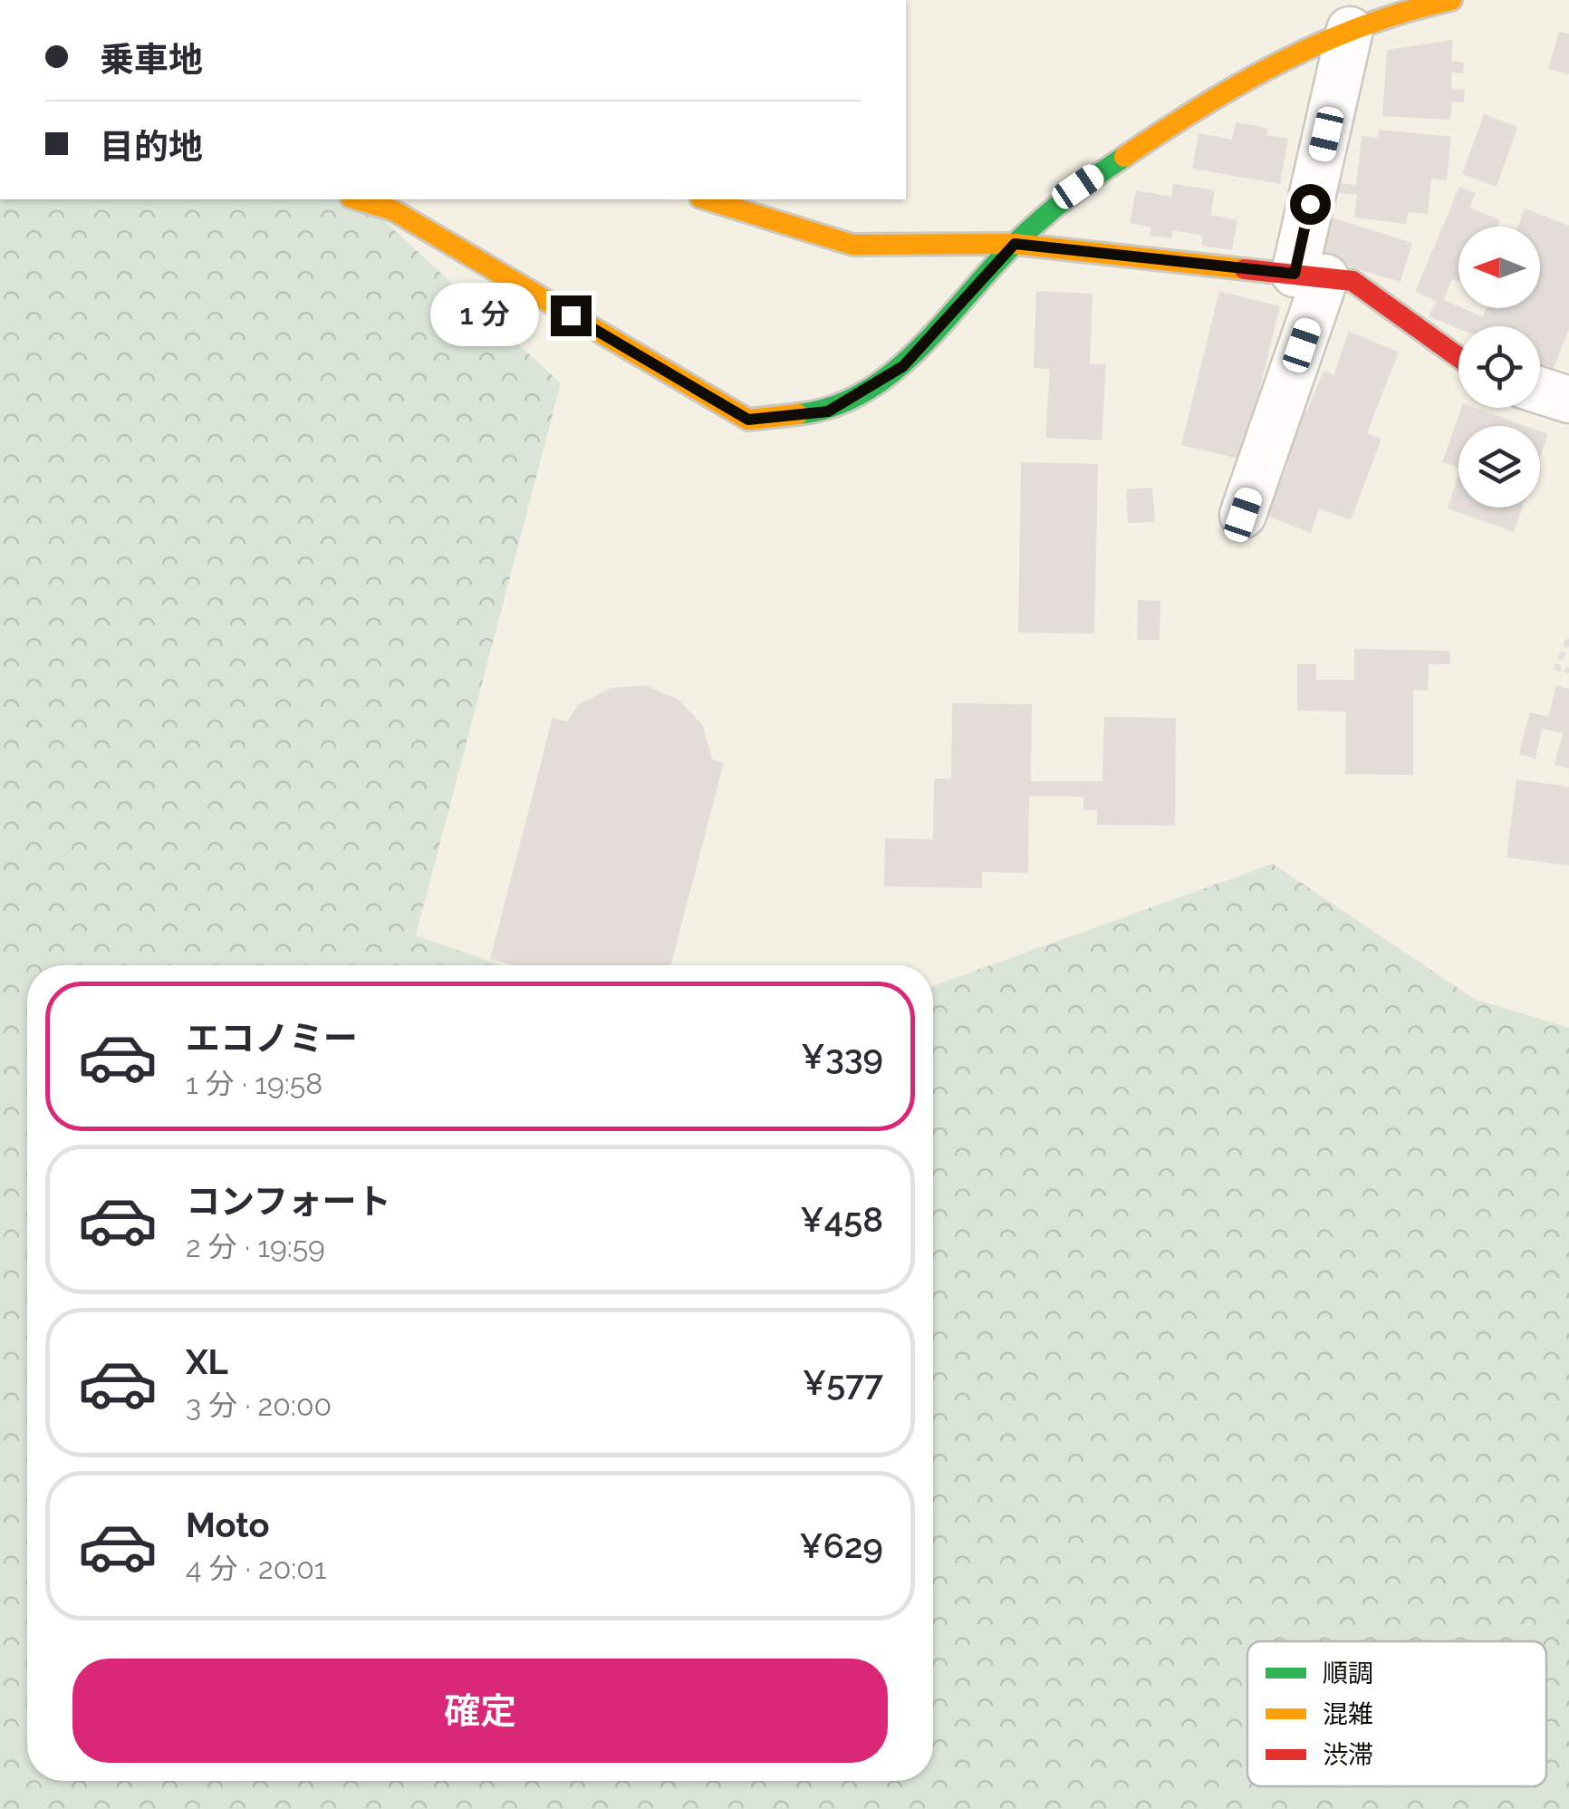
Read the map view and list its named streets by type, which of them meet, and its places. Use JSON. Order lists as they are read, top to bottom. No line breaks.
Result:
{"legend":["順調","混雑","渋滞"],"north":"left","page":{"banner":["乗車地","目的地"],"bubble":"1 分","list":[{"name":"エコノミー","note":"1 分 · 19:58","value":"¥339"},{"name":"コンフォート","note":"2 分 · 19:59","value":"¥458"},{"name":"XL","note":"3 分 · 20:00","value":"¥577"},{"name":"Moto","note":"4 分 · 20:01","value":"¥629"}],"buttons":"確定"}}
